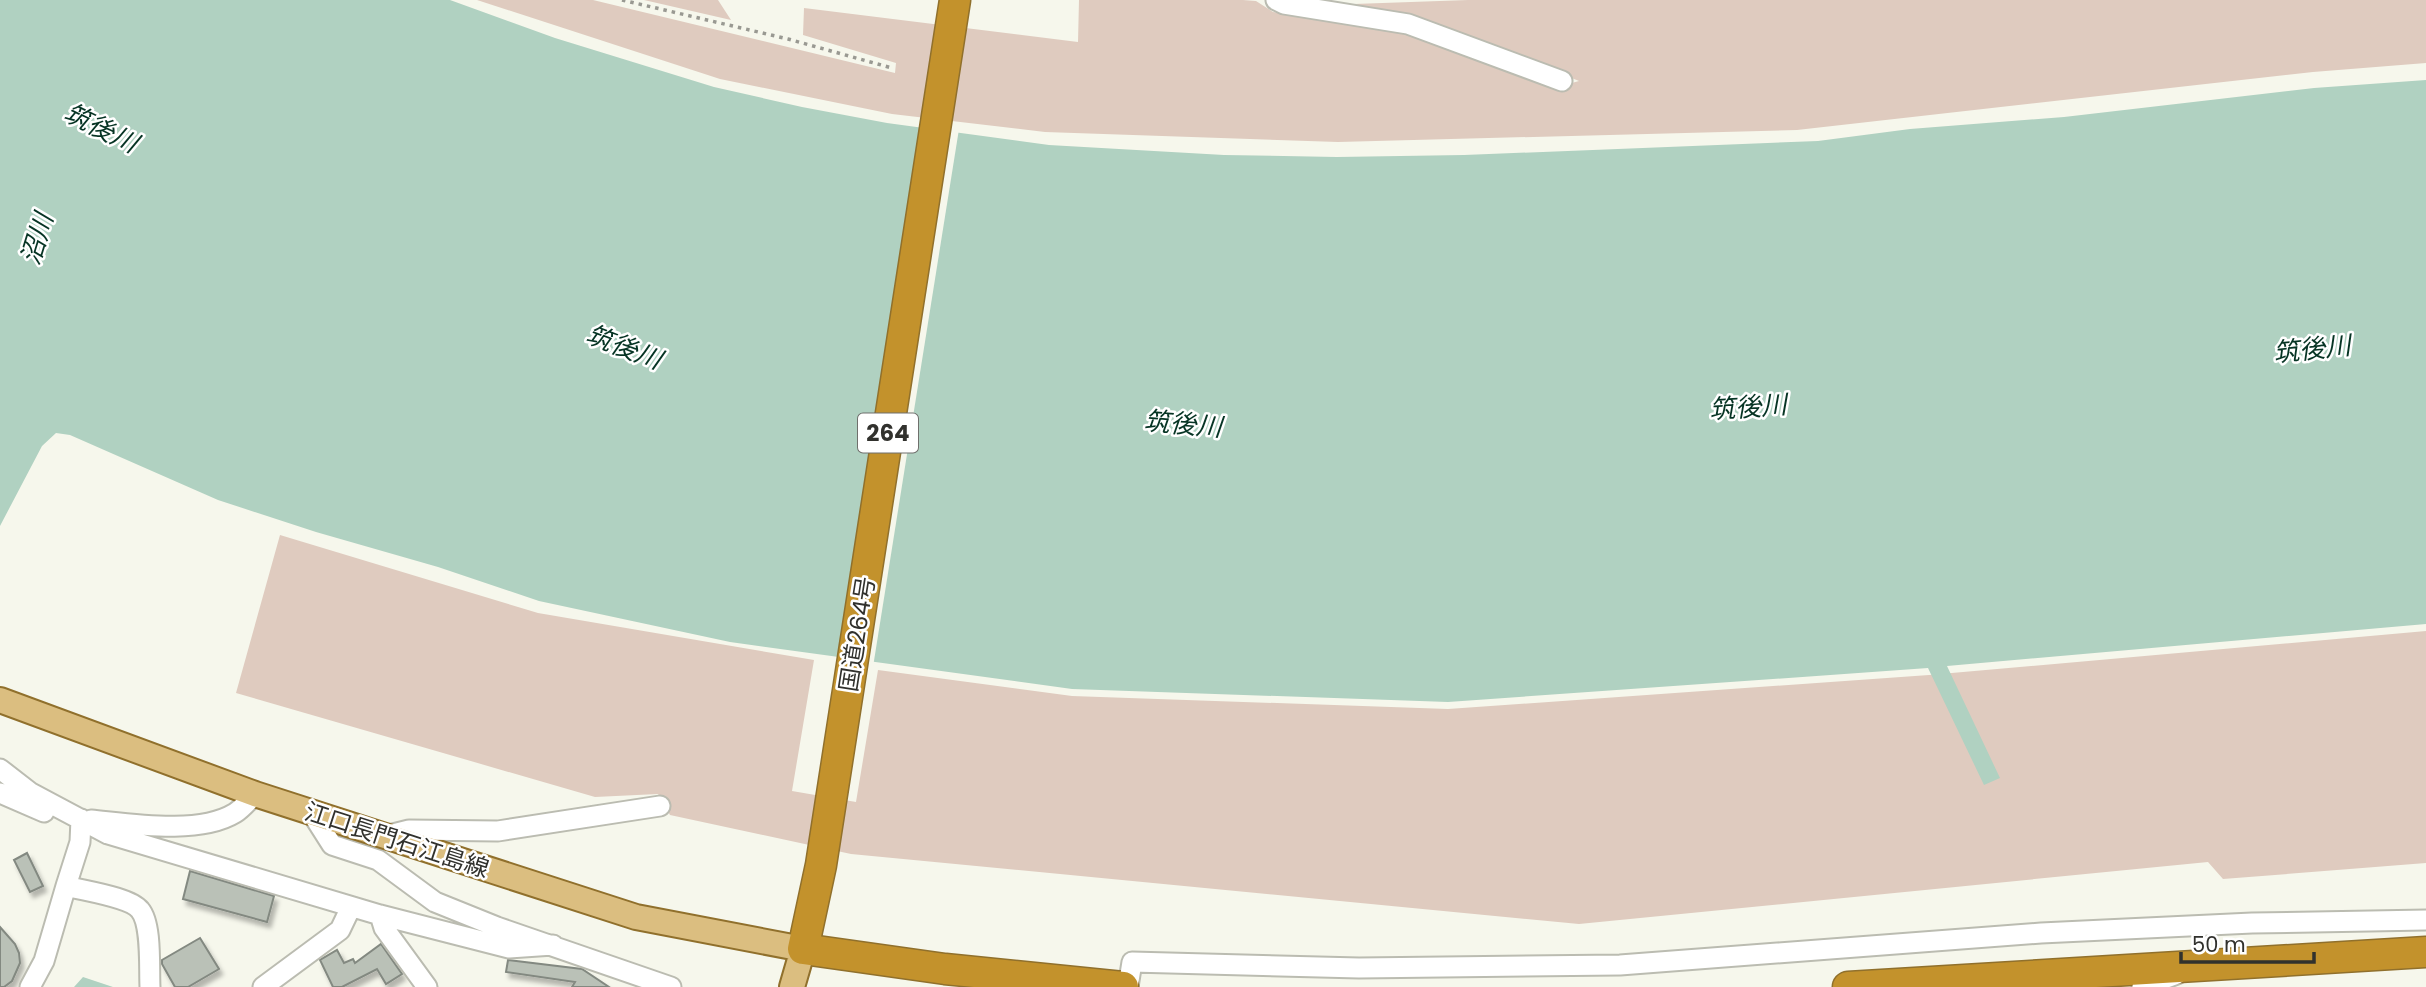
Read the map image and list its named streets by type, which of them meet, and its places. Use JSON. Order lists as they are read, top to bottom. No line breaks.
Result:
{"streets":{"highway":["264","国道264号"],"main road":["江口長門石江島線"]},"crossings":[["国道264号","江口長門石江島線"]],"water":["筑後川","沼川"],"scale_bar":"50 m"}
